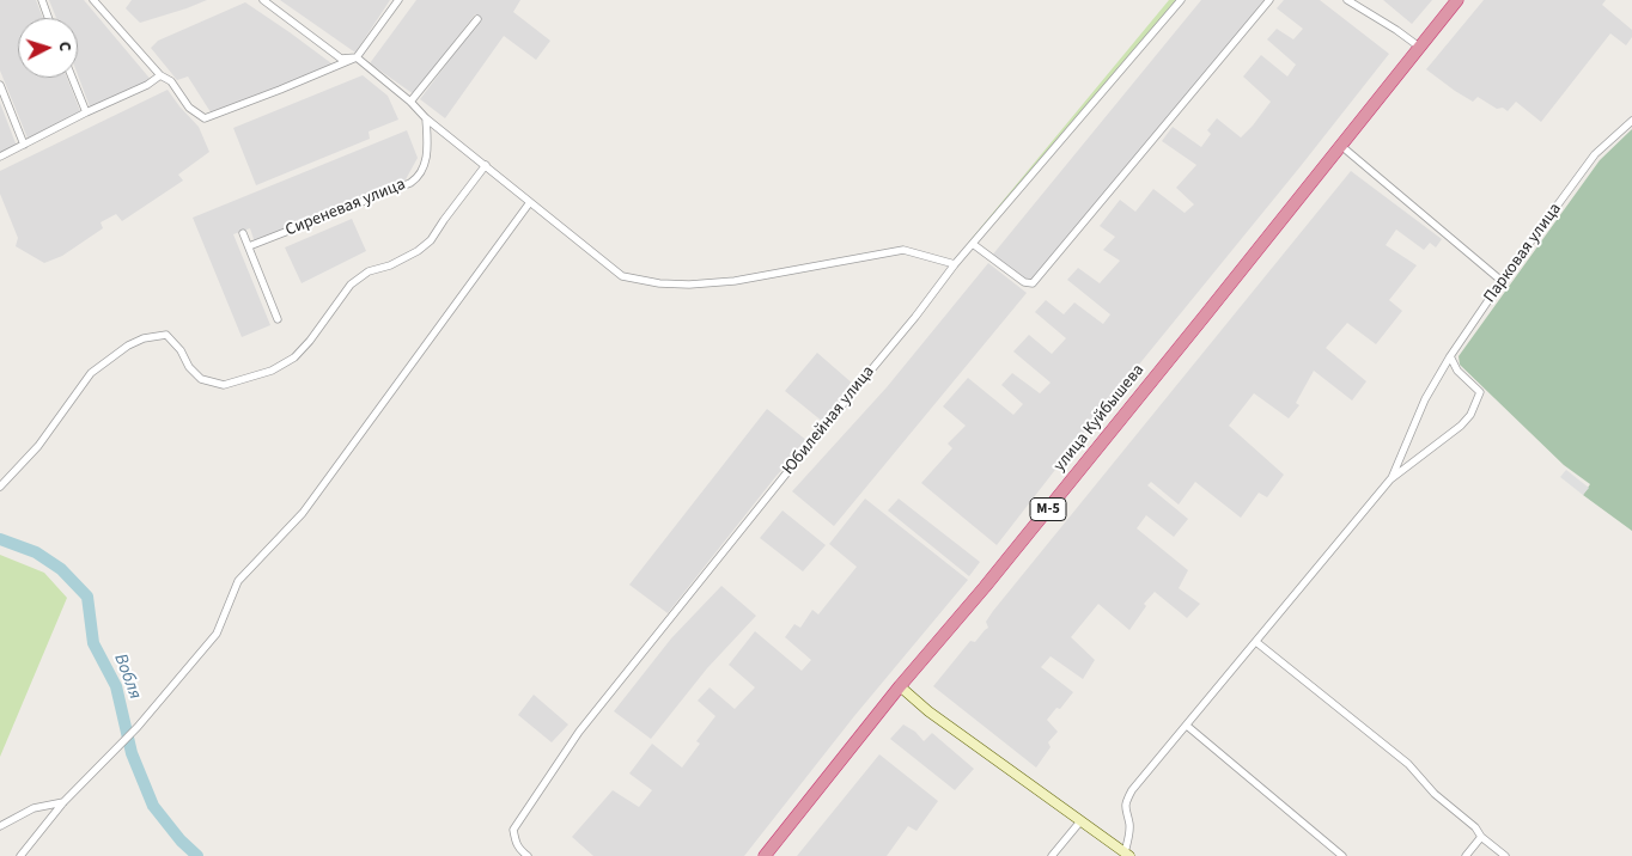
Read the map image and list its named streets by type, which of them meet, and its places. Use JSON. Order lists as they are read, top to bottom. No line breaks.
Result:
{"streets":{"highway":["улица Куйбышева","М-5"],"street":["Сиреневая улица","Парковая улица","Юбилейная улица"]},"water":["Вобля"],"north":"right"}
